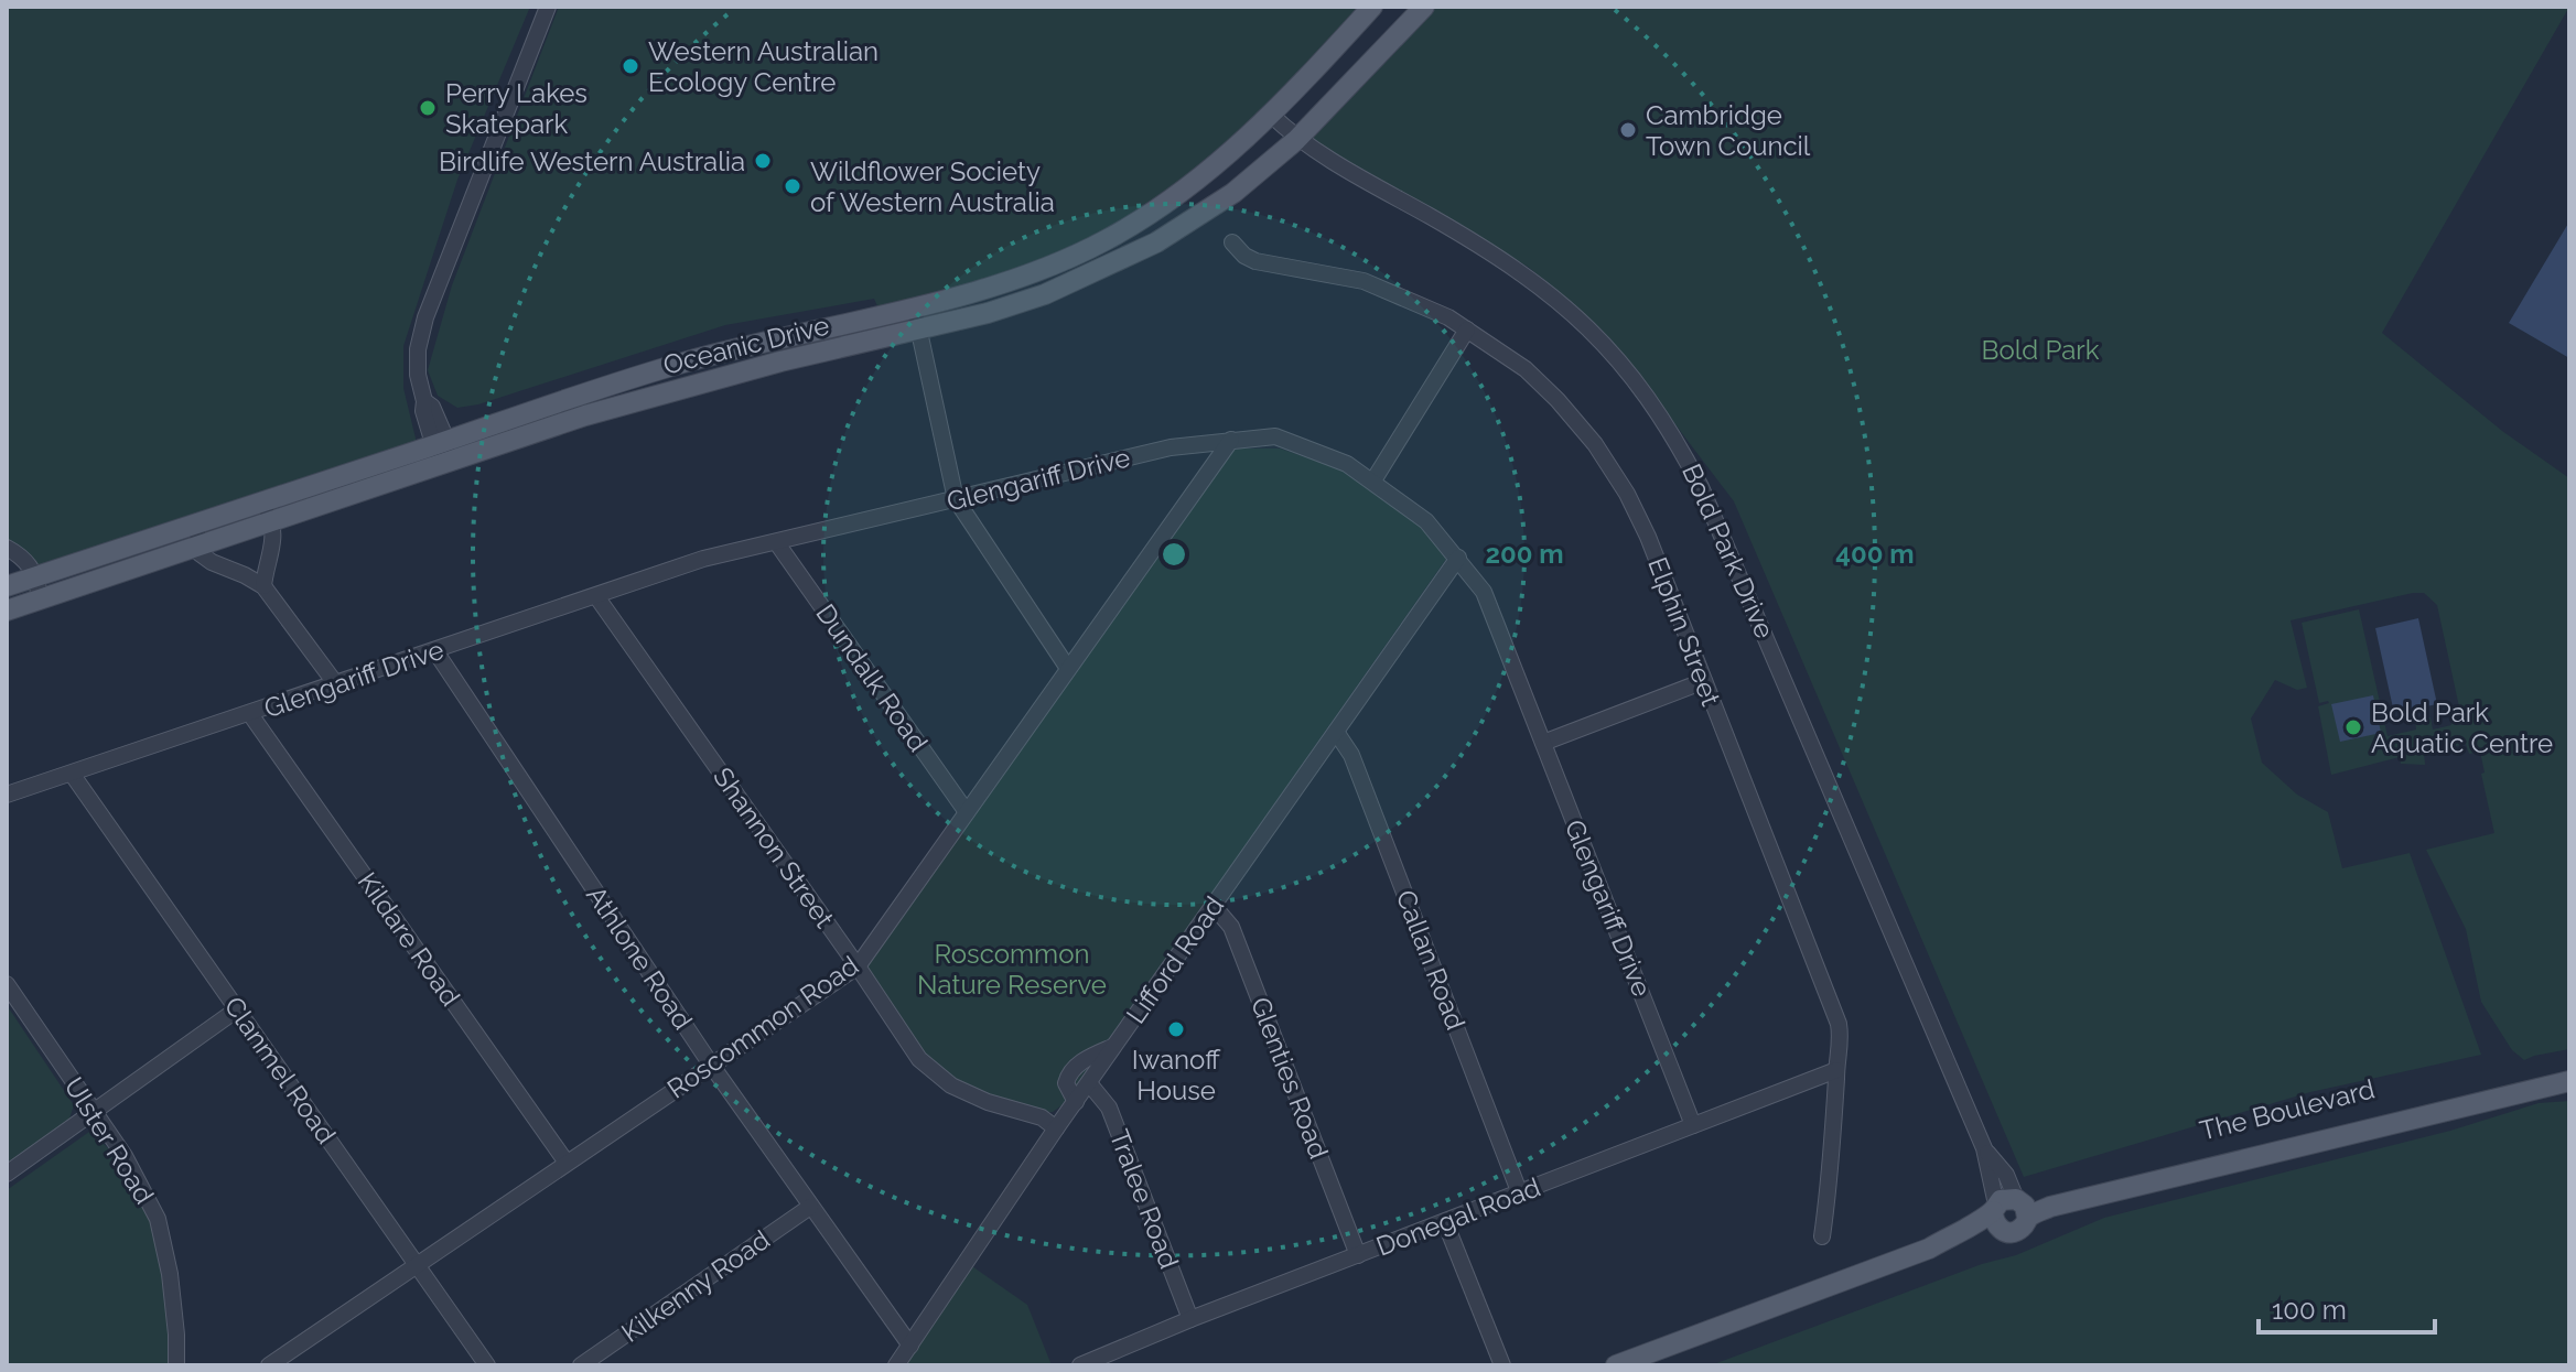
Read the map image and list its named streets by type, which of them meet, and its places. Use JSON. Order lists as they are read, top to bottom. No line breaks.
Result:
{"streets":{"main road":["Oceanic Drive","The Boulevard"],"street":["Glengariff Drive","Bold Park Drive","Elphin Street","Dundalk Road","Shannon Street","Kildare Road","Athlone Road","Lifford Road","Callan Road","Roscommon Road","Clanmel Road","Glenties Road","Ulster Road","Tralee Road","Donegal Road","Kilkenny Road"]},"crossings":[["Oceanic Drive","Bold Park Drive"],["Glengariff Drive","Dundalk Road"],["Glengariff Drive","Shannon Street"],["Glengariff Drive","Kildare Road"],["Glengariff Drive","Athlone Road"],["Glengariff Drive","Lifford Road"],["Glengariff Drive","Roscommon Road"],["Glengariff Drive","Clanmel Road"],["Glengariff Drive","Donegal Road"],["Bold Park Drive","The Boulevard"],["Elphin Street","Donegal Road"],["Dundalk Road","Roscommon Road"],["Shannon Street","Lifford Road"],["Shannon Street","Roscommon Road"],["Kildare Road","Roscommon Road"],["Athlone Road","Lifford Road"],["Athlone Road","Roscommon Road"],["Athlone Road","Kilkenny Road"],["Lifford Road","Callan Road"],["Lifford Road","Glenties Road"],["Lifford Road","Tralee Road"],["Callan Road","Donegal Road"],["Roscommon Road","Clanmel Road"],["Glenties Road","Donegal Road"],["Tralee Road","Donegal Road"]],"parks":["Bold Park","Roscommon Nature Reserve"],"places":["Western Australian Ecology Centre","Perry Lakes Skatepark","Cambridge Town Council","Birdlife Western Australia","Wildflower Society of Western Australia","Bold Park Aquatic Centre","Iwanoff House"],"scale_bar":"100 m","rings":["200 m","400 m"]}
